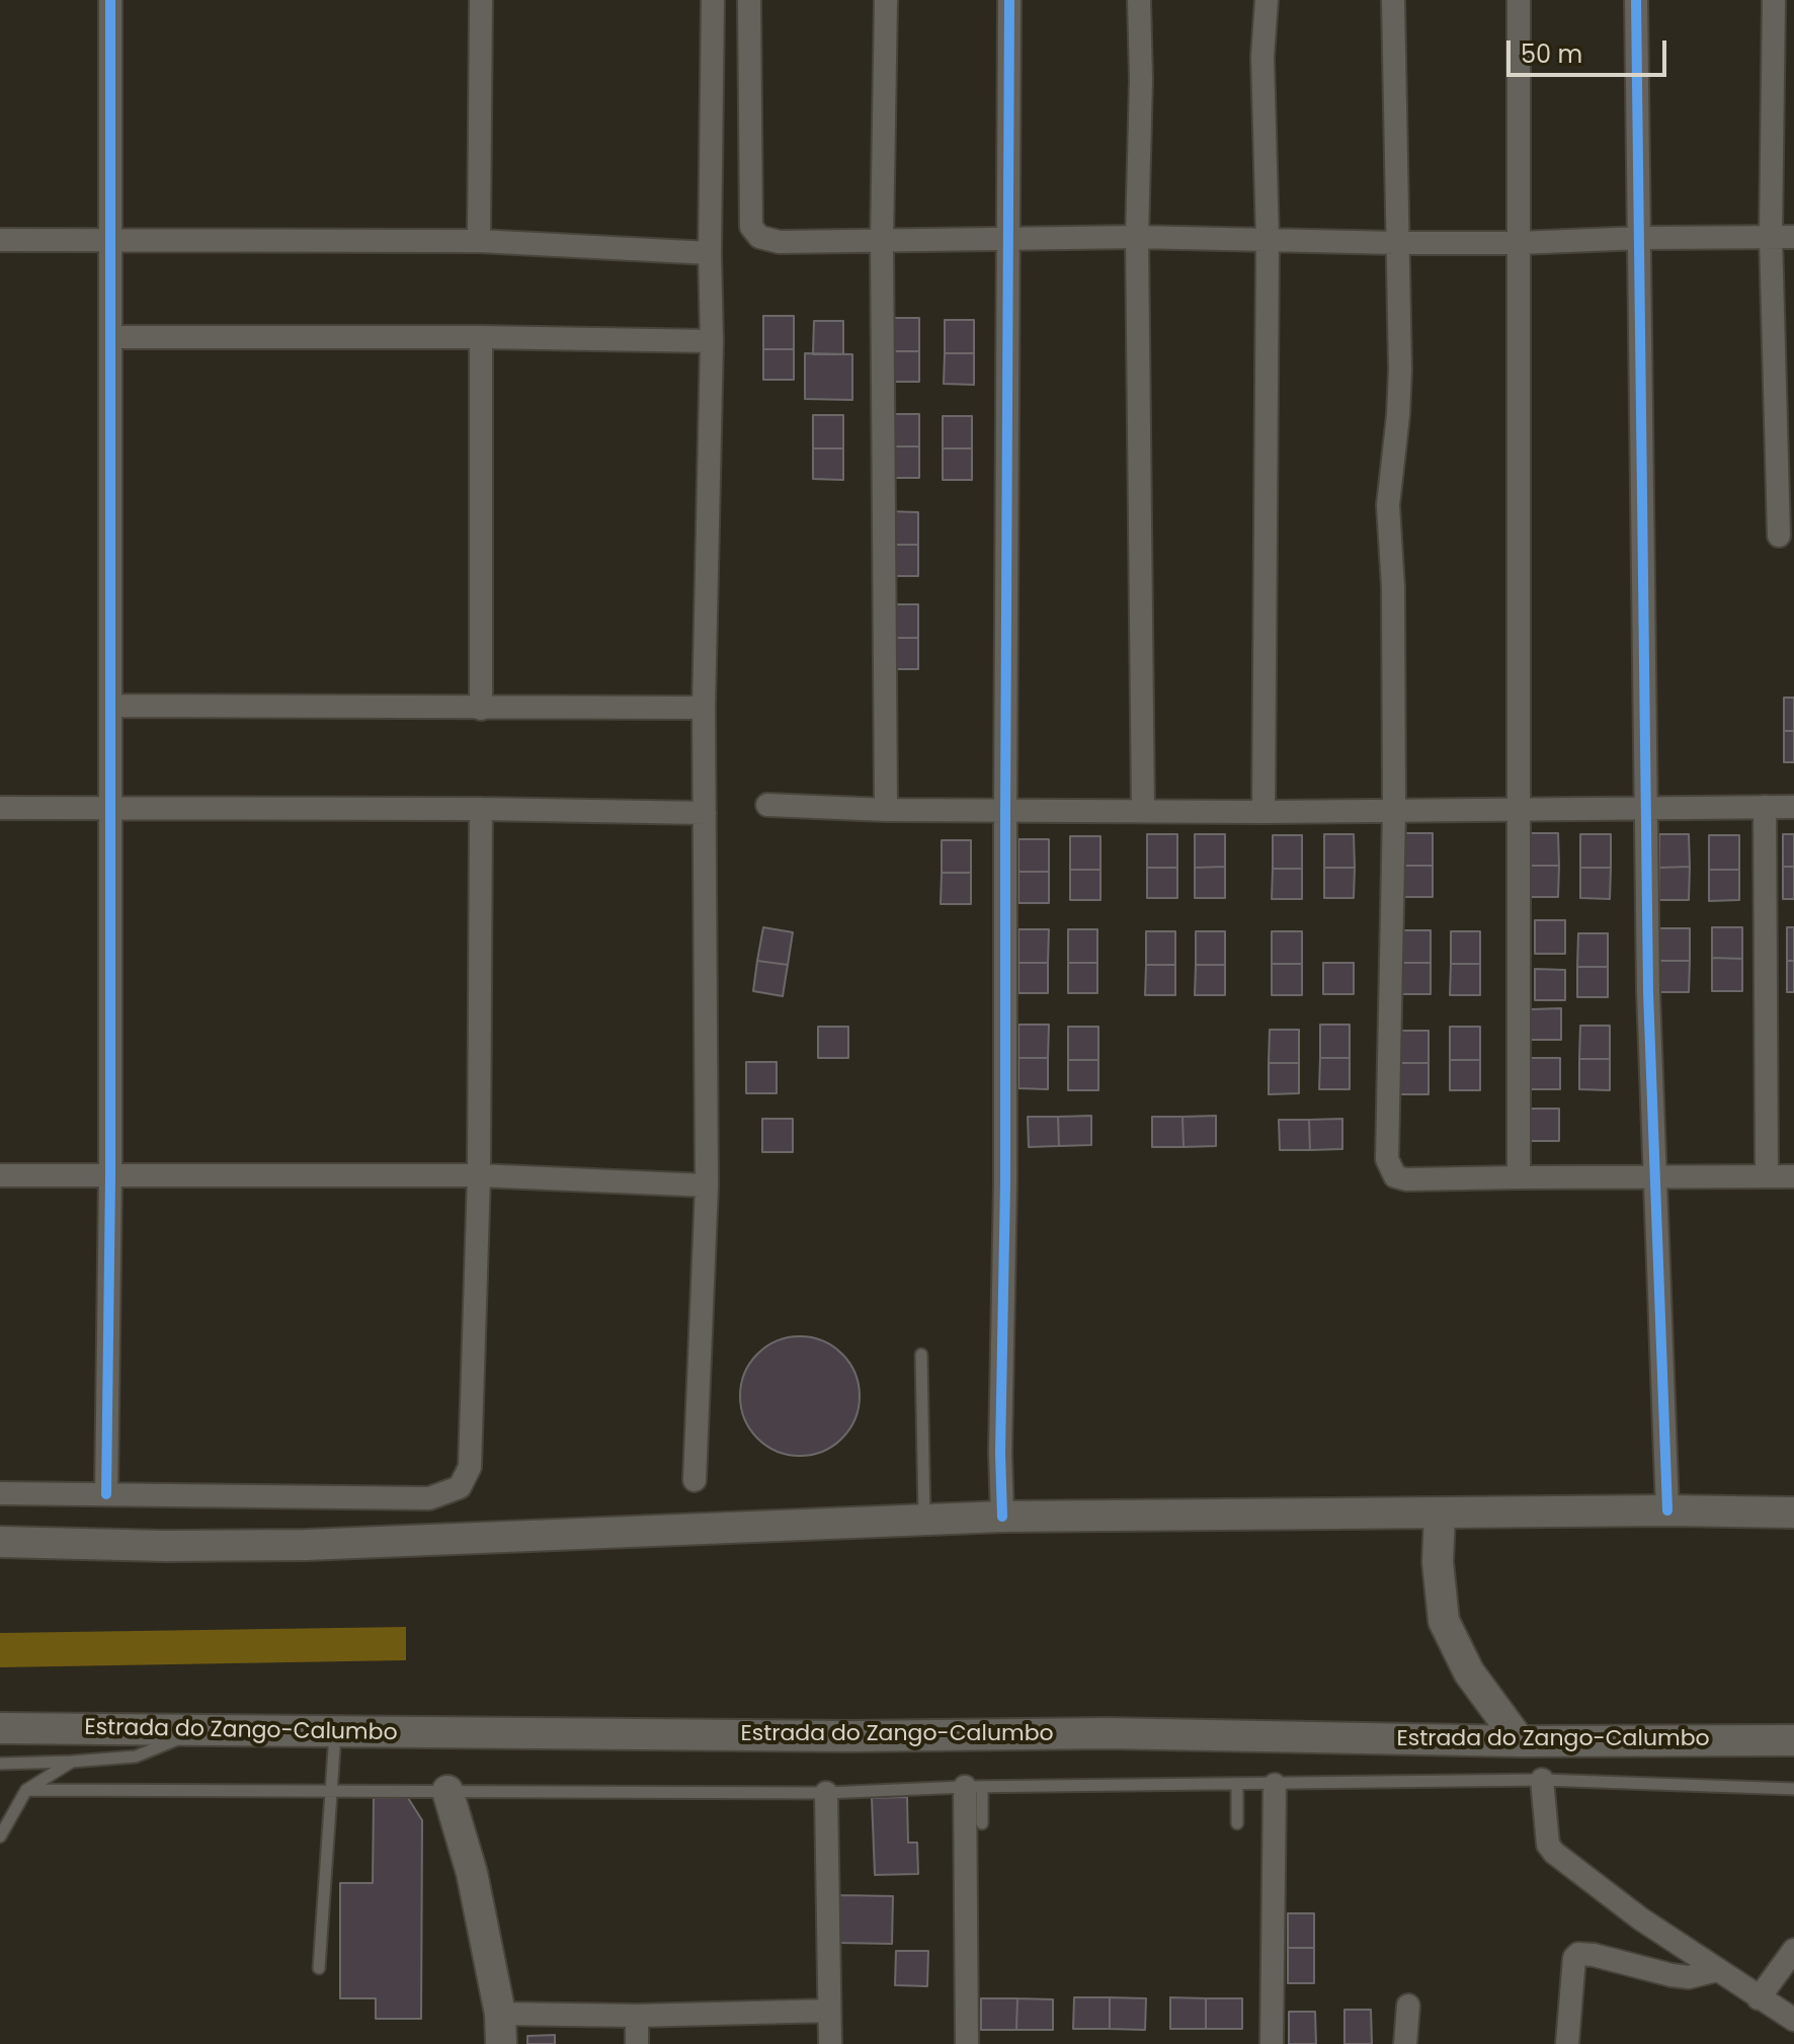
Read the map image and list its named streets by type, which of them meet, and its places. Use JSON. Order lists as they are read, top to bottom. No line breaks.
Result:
{"streets":{"main road":["Estrada do Zango-Calumbo"]},"scale_bar":"50 m"}
